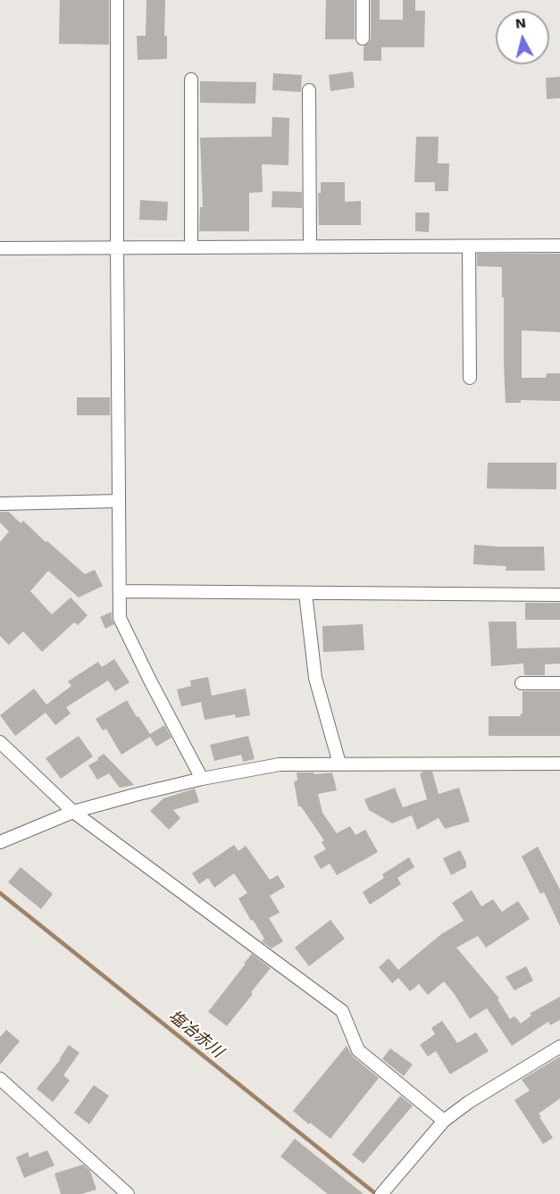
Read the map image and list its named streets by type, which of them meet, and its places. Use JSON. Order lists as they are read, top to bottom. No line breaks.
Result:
{"water":["塩冶赤川"],"north":"top"}
